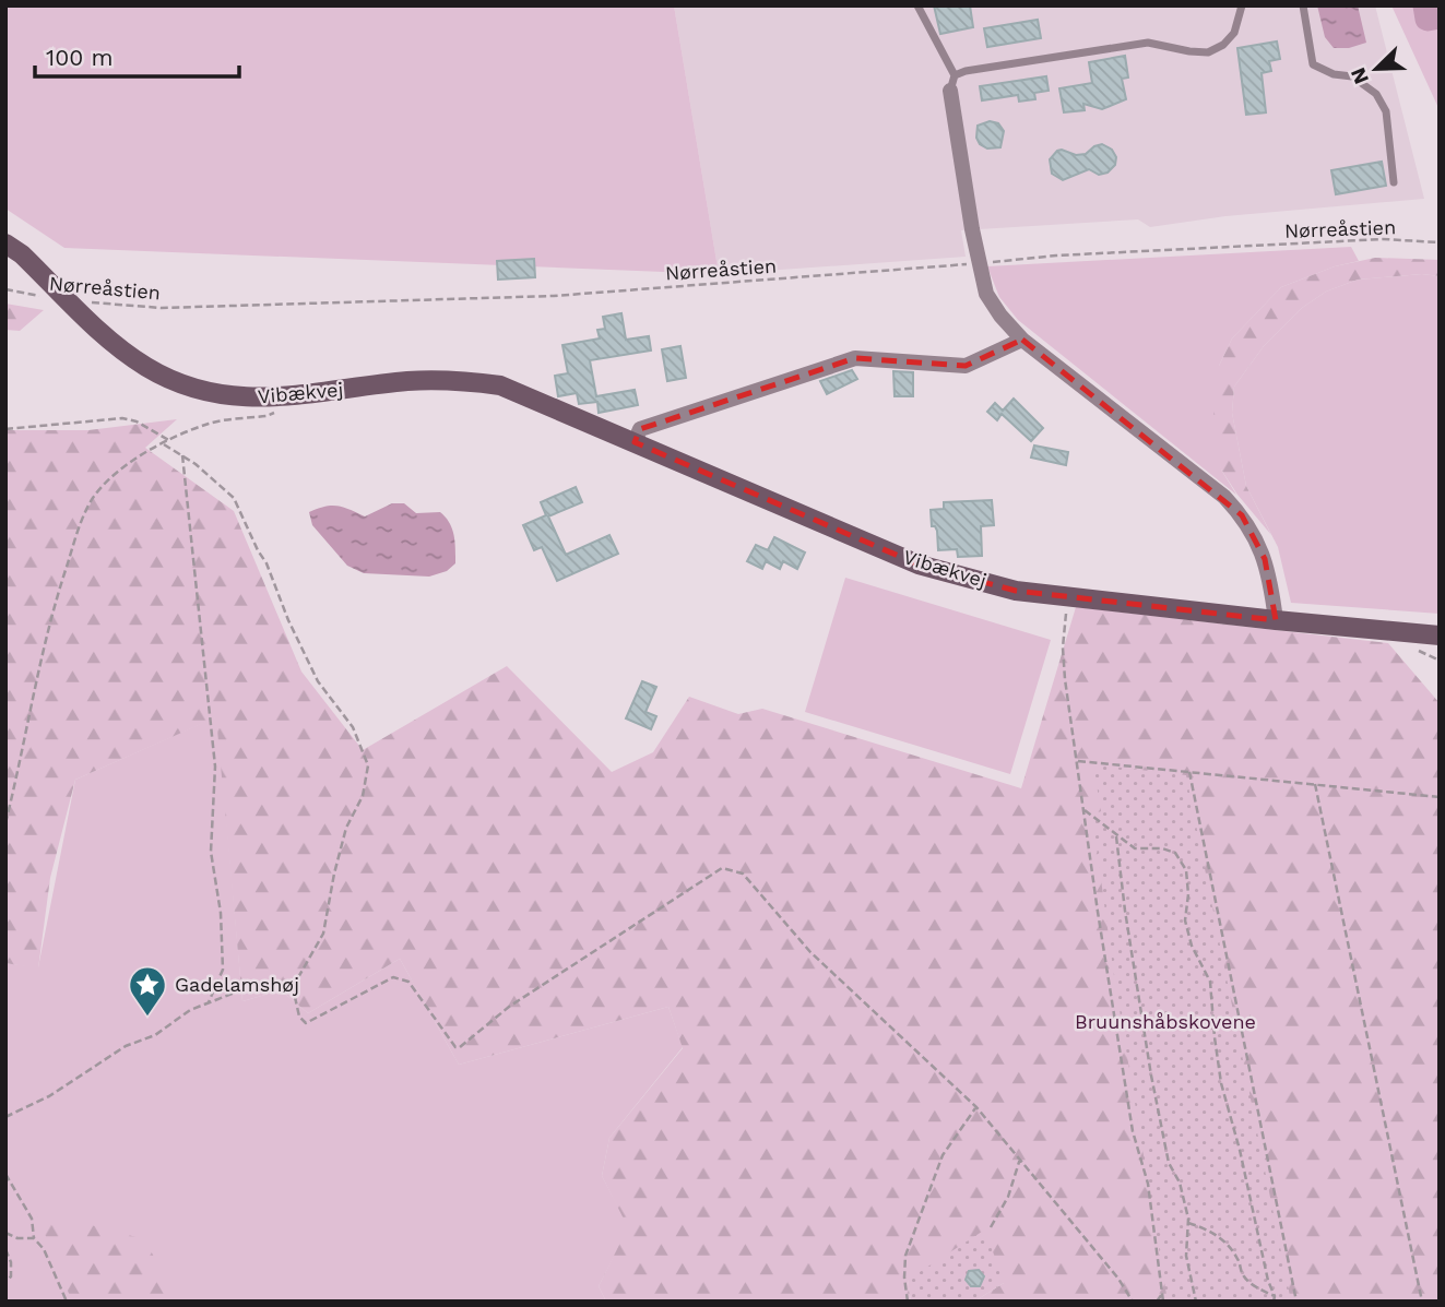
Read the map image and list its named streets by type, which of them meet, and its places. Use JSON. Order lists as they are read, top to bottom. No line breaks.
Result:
{"streets":{"street":["Vibækvej"],"path":["Nørreåstien"]},"crossings":[["Nørreåstien","Vibækvej"]],"parks":["Bruunshåbskovene"],"places":{"place":["Gadelamshøj"]},"scale_bar":"100 m","north":"bottom left"}
